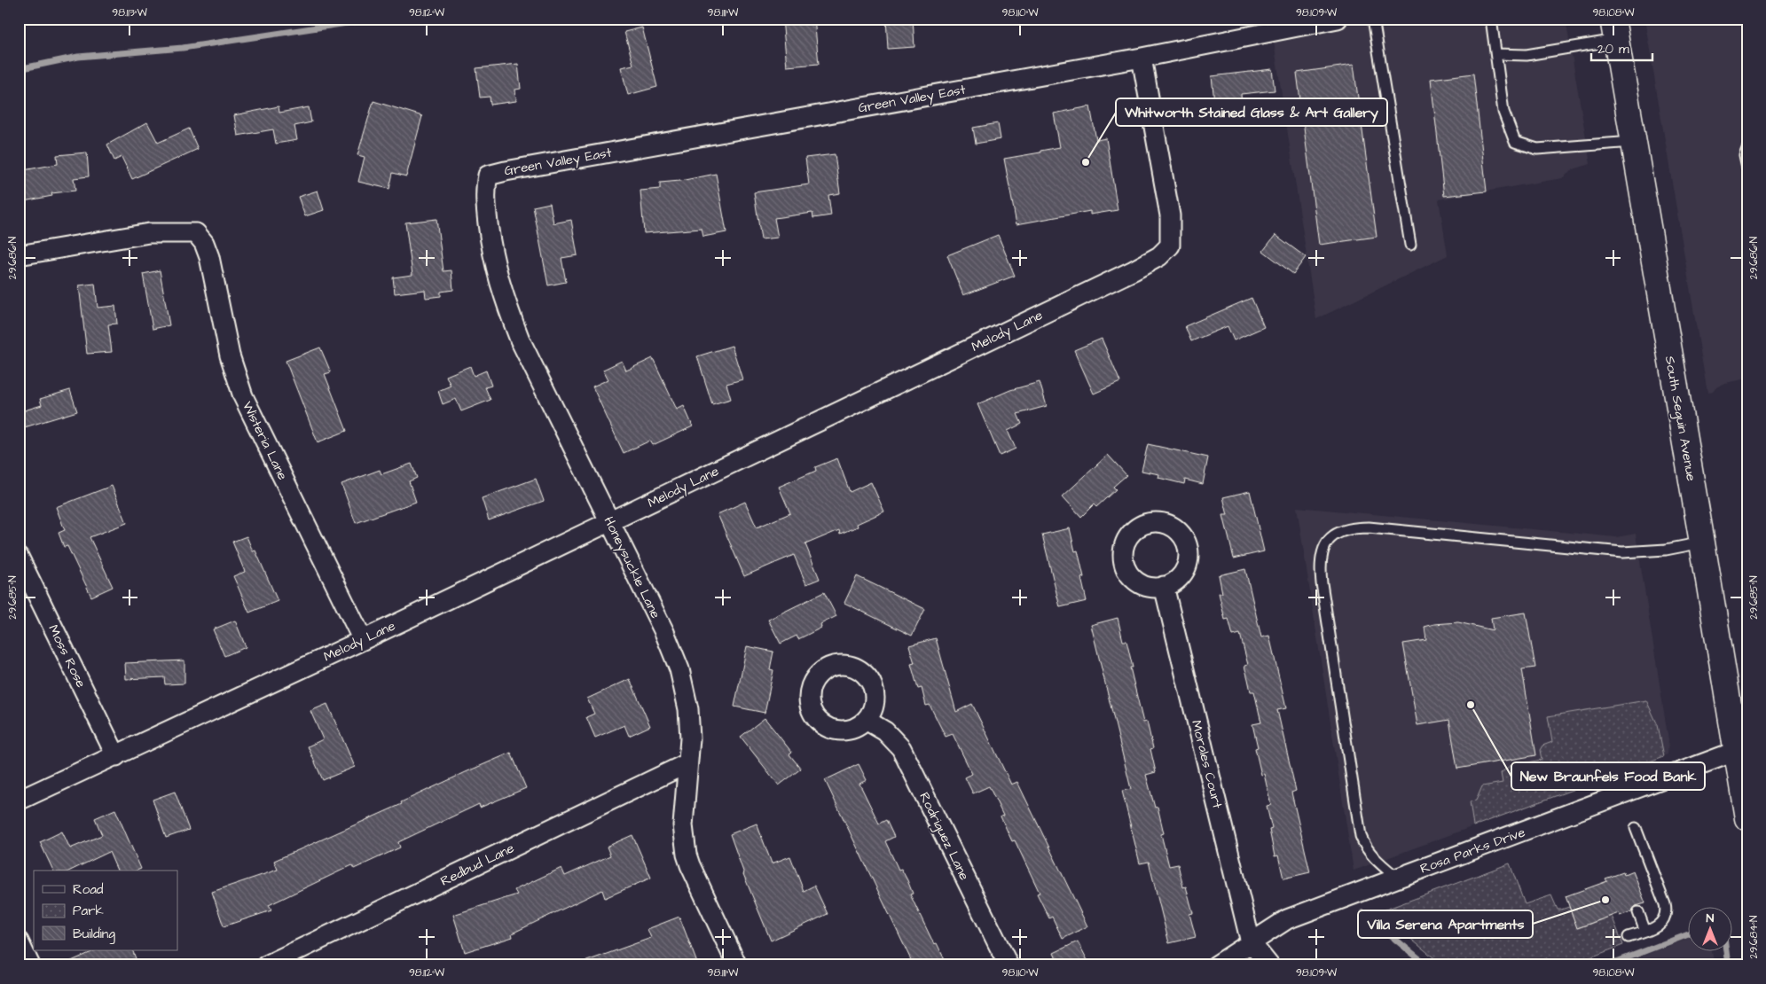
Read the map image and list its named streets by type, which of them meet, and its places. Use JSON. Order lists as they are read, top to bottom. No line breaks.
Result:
{"streets":{"main road":["South Seguin Avenue"],"street":["Green Valley East","Melody Lane","Wisteria Lane","Honeysuckle Lane","Moss Rose","Morales Court","Rodriguez Lane","Rosa Parks Drive","Redbud Lane"]},"crossings":[["Green Valley East","Melody Lane"],["Green Valley East","Honeysuckle Lane"],["Melody Lane","Wisteria Lane"],["Melody Lane","Honeysuckle Lane"],["Melody Lane","Moss Rose"],["South Seguin Avenue","Rosa Parks Drive"],["Honeysuckle Lane","Redbud Lane"],["Morales Court","Rosa Parks Drive"]],"places":["Whitworth Stained Glass & Art Gallery","New Braunfels Food Bank","Villa Serena Apartments"],"legend":["Road","Park","Building"],"scale_bar":"20 m","north":"top","coordinates":["98.113°W","98.112°W","98.111°W","98.110°W","98.109°W","98.108°W","29.686°N","29.685°N","29.684°N"]}
